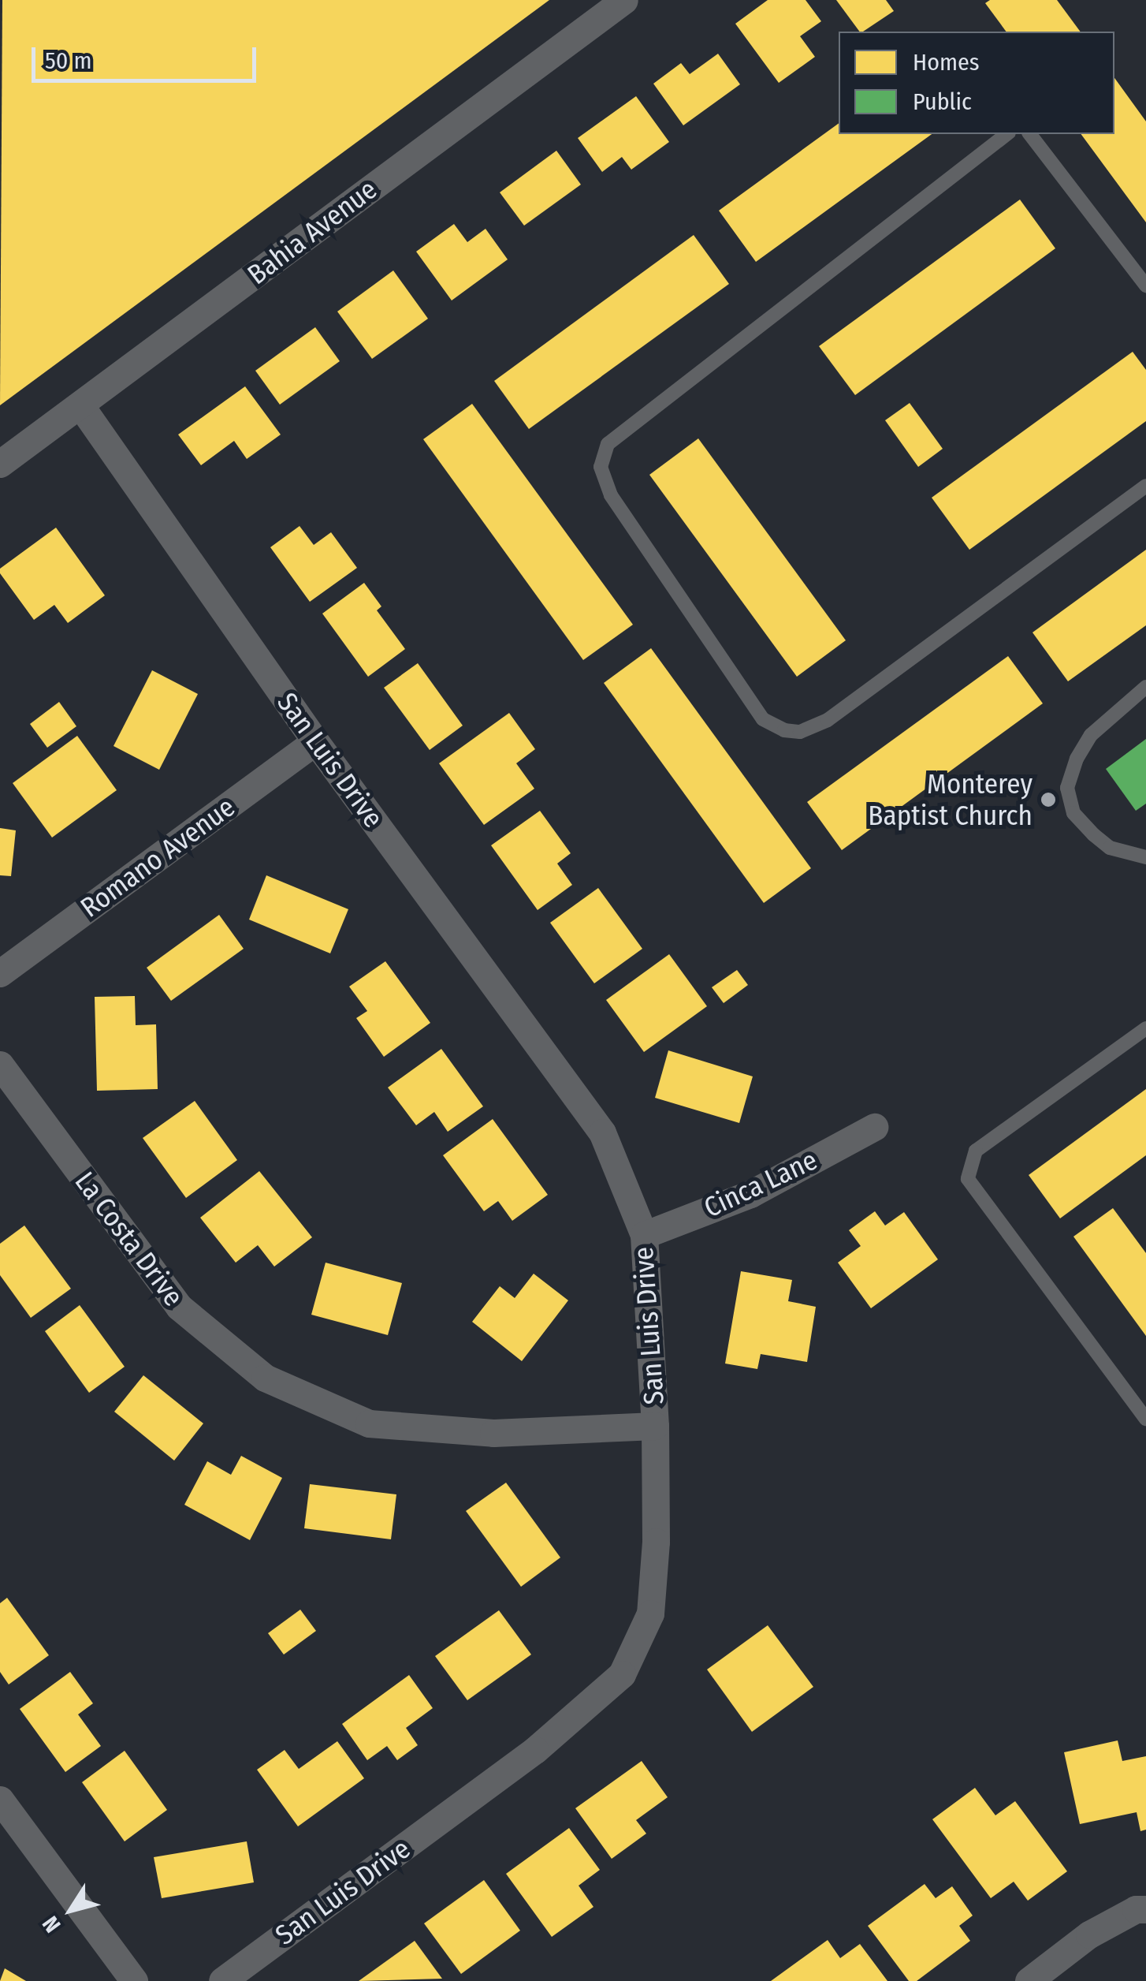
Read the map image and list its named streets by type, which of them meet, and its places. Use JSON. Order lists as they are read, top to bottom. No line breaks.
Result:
{"streets":{"street":["Bahia Avenue","San Luis Drive","Romano Avenue","Cinca Lane","La Costa Drive"]},"crossings":[["Bahia Avenue","San Luis Drive"],["San Luis Drive","Romano Avenue"],["San Luis Drive","Cinca Lane"],["San Luis Drive","La Costa Drive"]],"places":["Monterey Baptist Church"],"legend":["Homes","Public"],"scale_bar":"50 m","north":"bottom left"}
